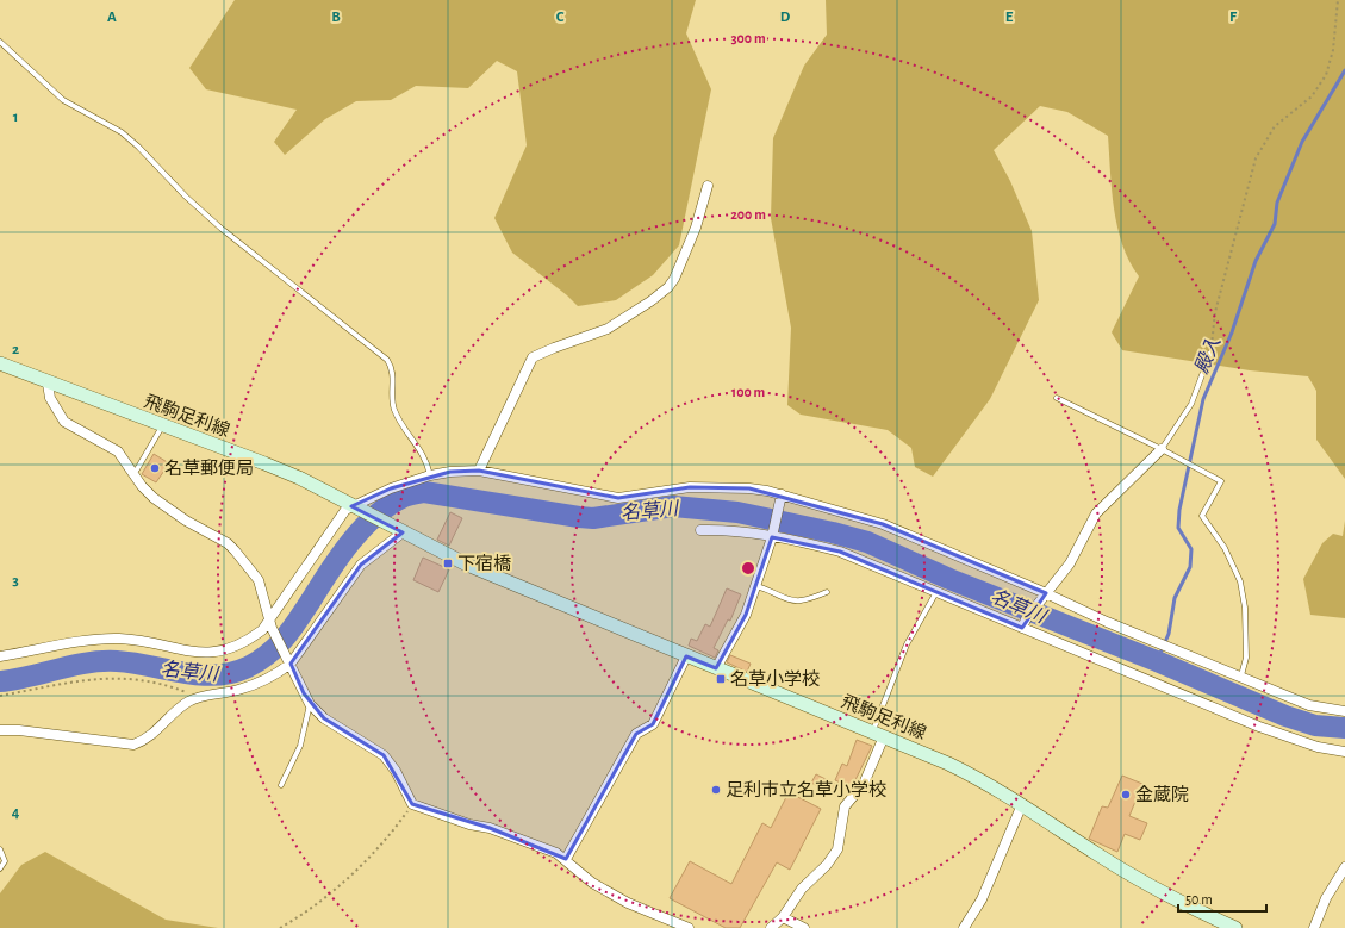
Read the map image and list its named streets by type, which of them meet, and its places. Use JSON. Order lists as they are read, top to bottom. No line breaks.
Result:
{"streets":{"main road":["飛駒足利線"]},"water":["殿入","名草川"],"places":{"other":["名草郵便局","足利市立名草小学校","金蔵院"],"transit":["下宿橋","名草小学校"]},"scale_bar":"50 m","grid":{"columns":["A","B","C","D","E","F"],"rows":["1","2","3","4"]},"rings":["300 m","200 m","100 m"]}
